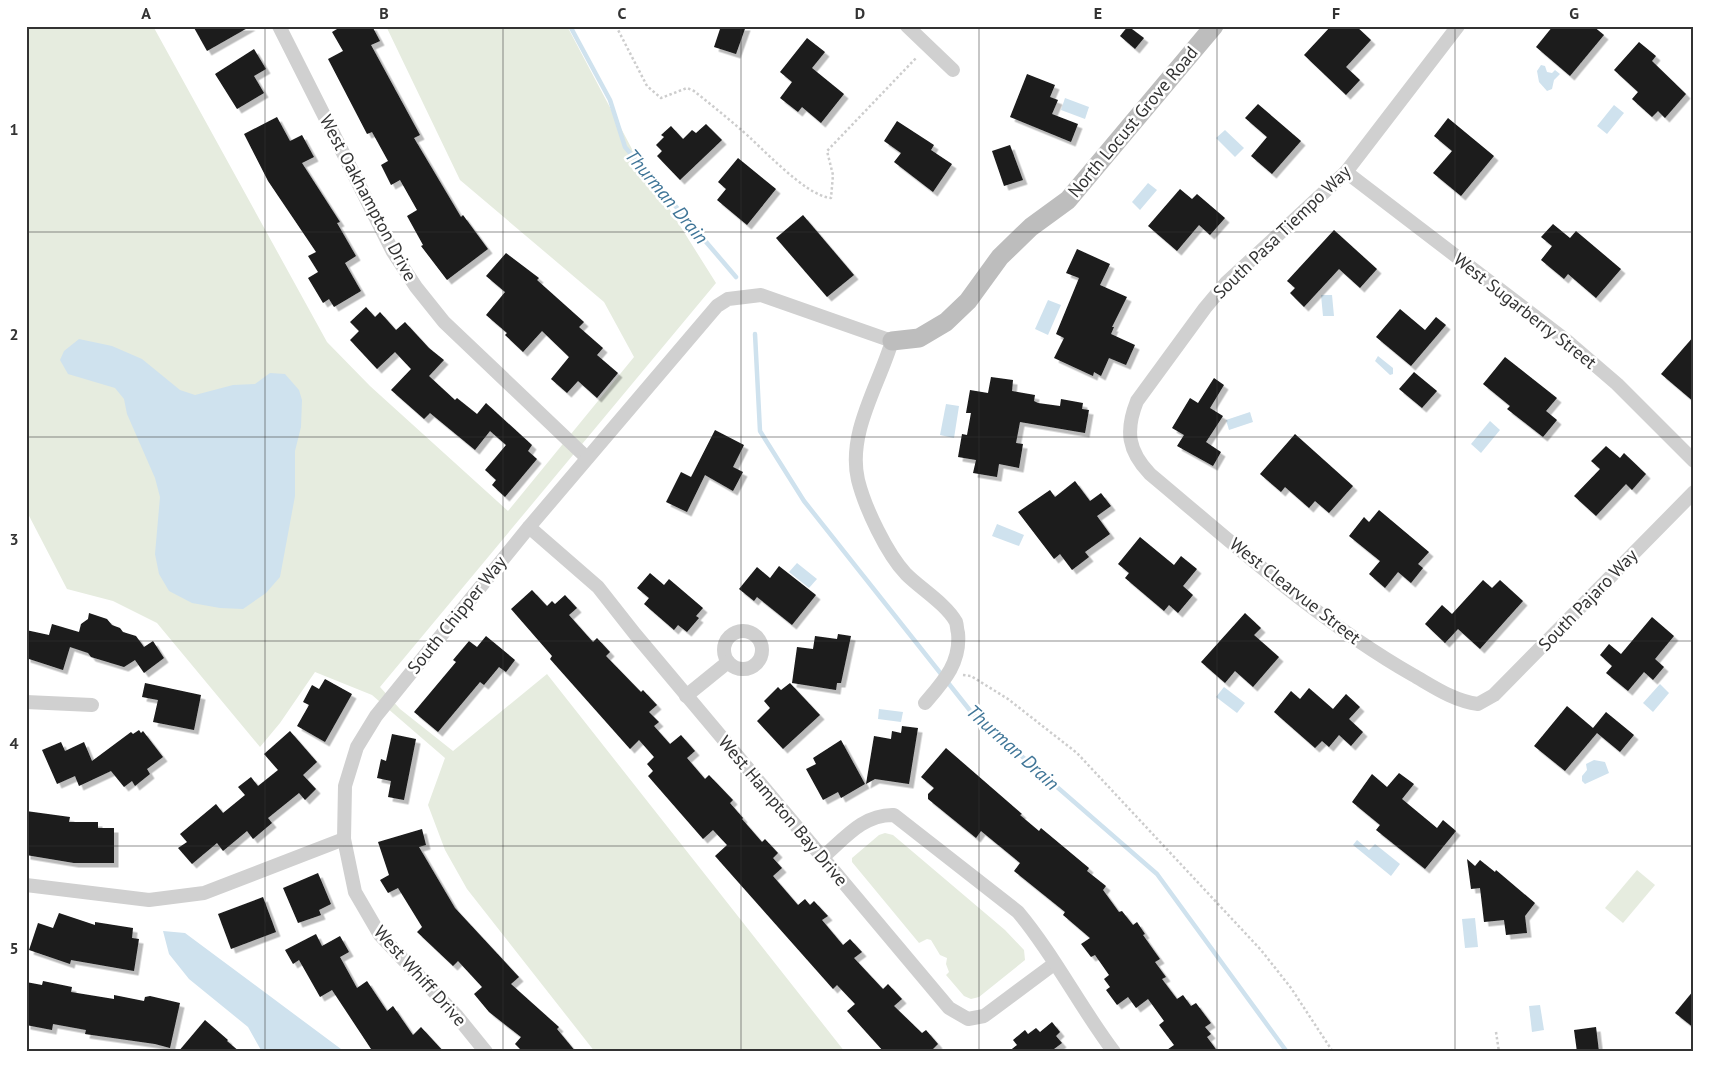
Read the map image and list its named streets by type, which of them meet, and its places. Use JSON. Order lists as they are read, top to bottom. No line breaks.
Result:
{"streets":{"street":["North Locust Grove Road","West Oakhampton Drive","South Pasa Tiempo Way","West Sugarberry Street","West Clearvue Street","South Pajaro Way","South Chipper Way","West Hampton Bay Drive","West Whiff Drive"]},"crossings":[["North Locust Grove Road","South Chipper Way"],["West Oakhampton Drive","South Chipper Way"],["South Pasa Tiempo Way","West Sugarberry Street"],["South Pasa Tiempo Way","West Clearvue Street"],["West Clearvue Street","South Pajaro Way"],["South Chipper Way","West Hampton Bay Drive"],["South Chipper Way","West Whiff Drive"]],"water":["Thurman Drain"],"grid":{"columns":["A","B","C","D","E","F","G"],"rows":["1","2","3","4","5"]}}
